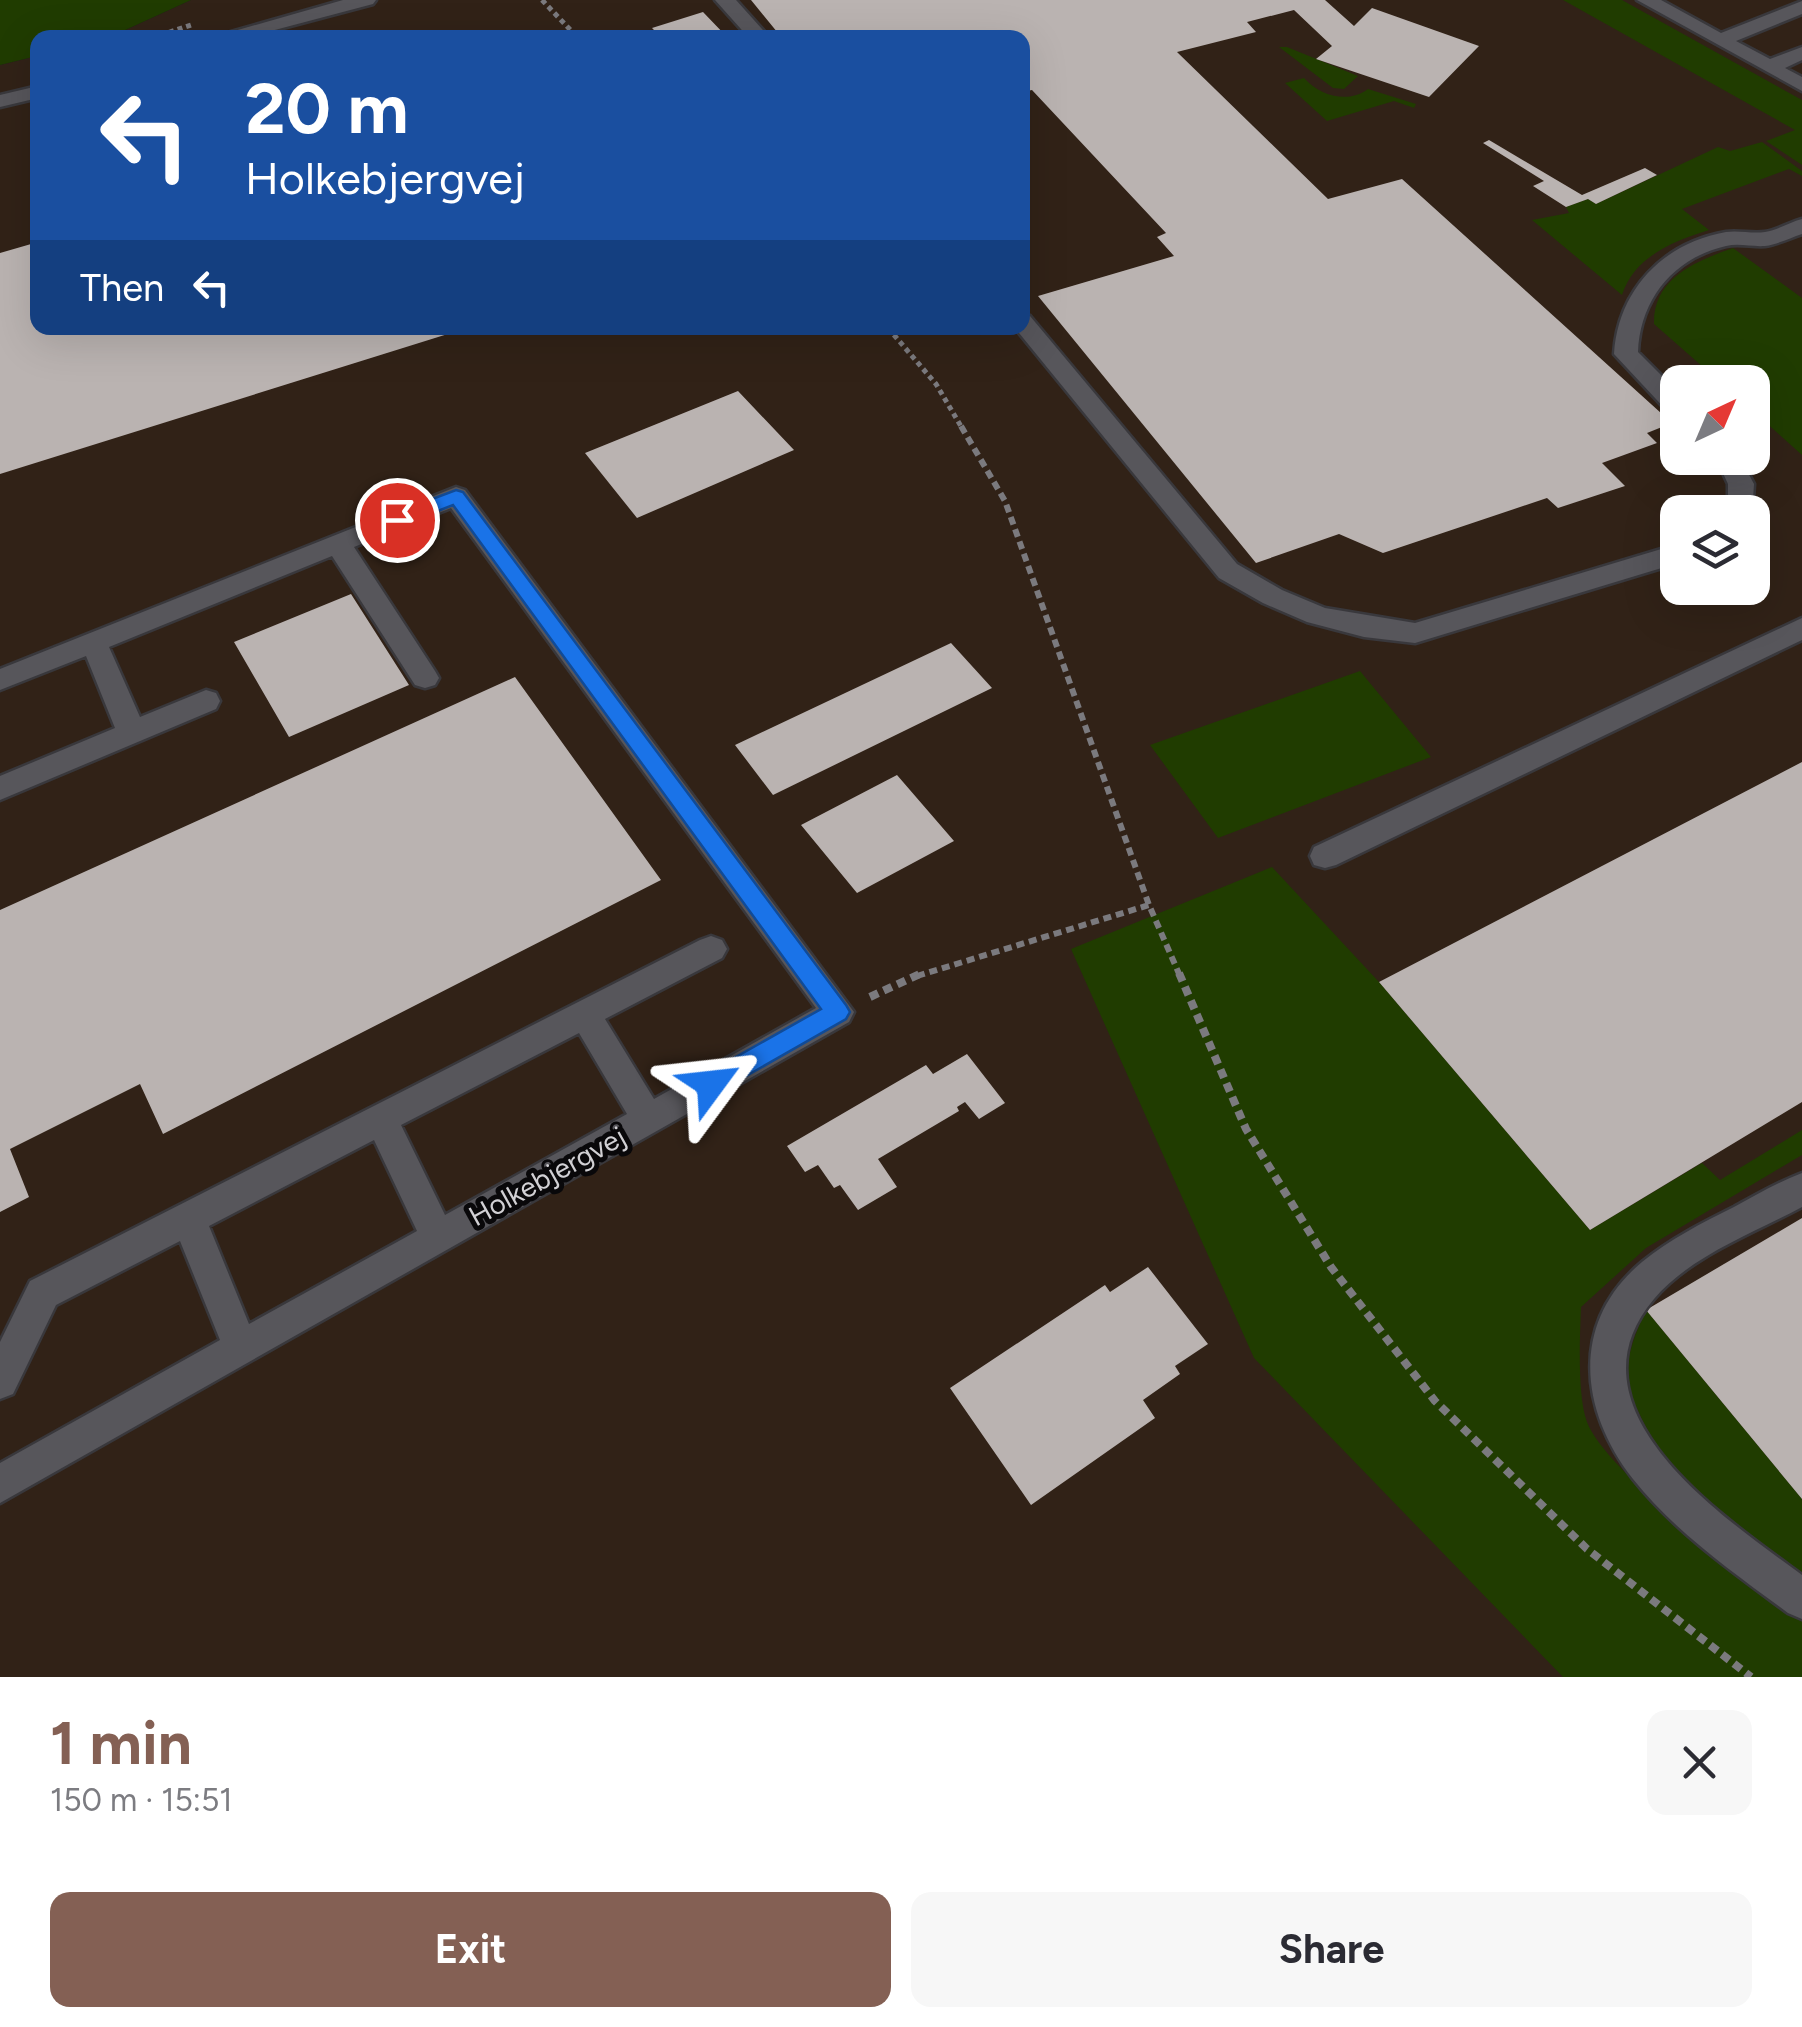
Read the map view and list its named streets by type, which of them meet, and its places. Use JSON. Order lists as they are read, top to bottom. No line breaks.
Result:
{"streets":{"street":["Holkebjergvej"]},"north":"top right","page":{"turn":["20 m","Holkebjergvej"],"then":"Then","heading":["1 min","150 m · 15:51"],"buttons":["Exit","Share"]}}
